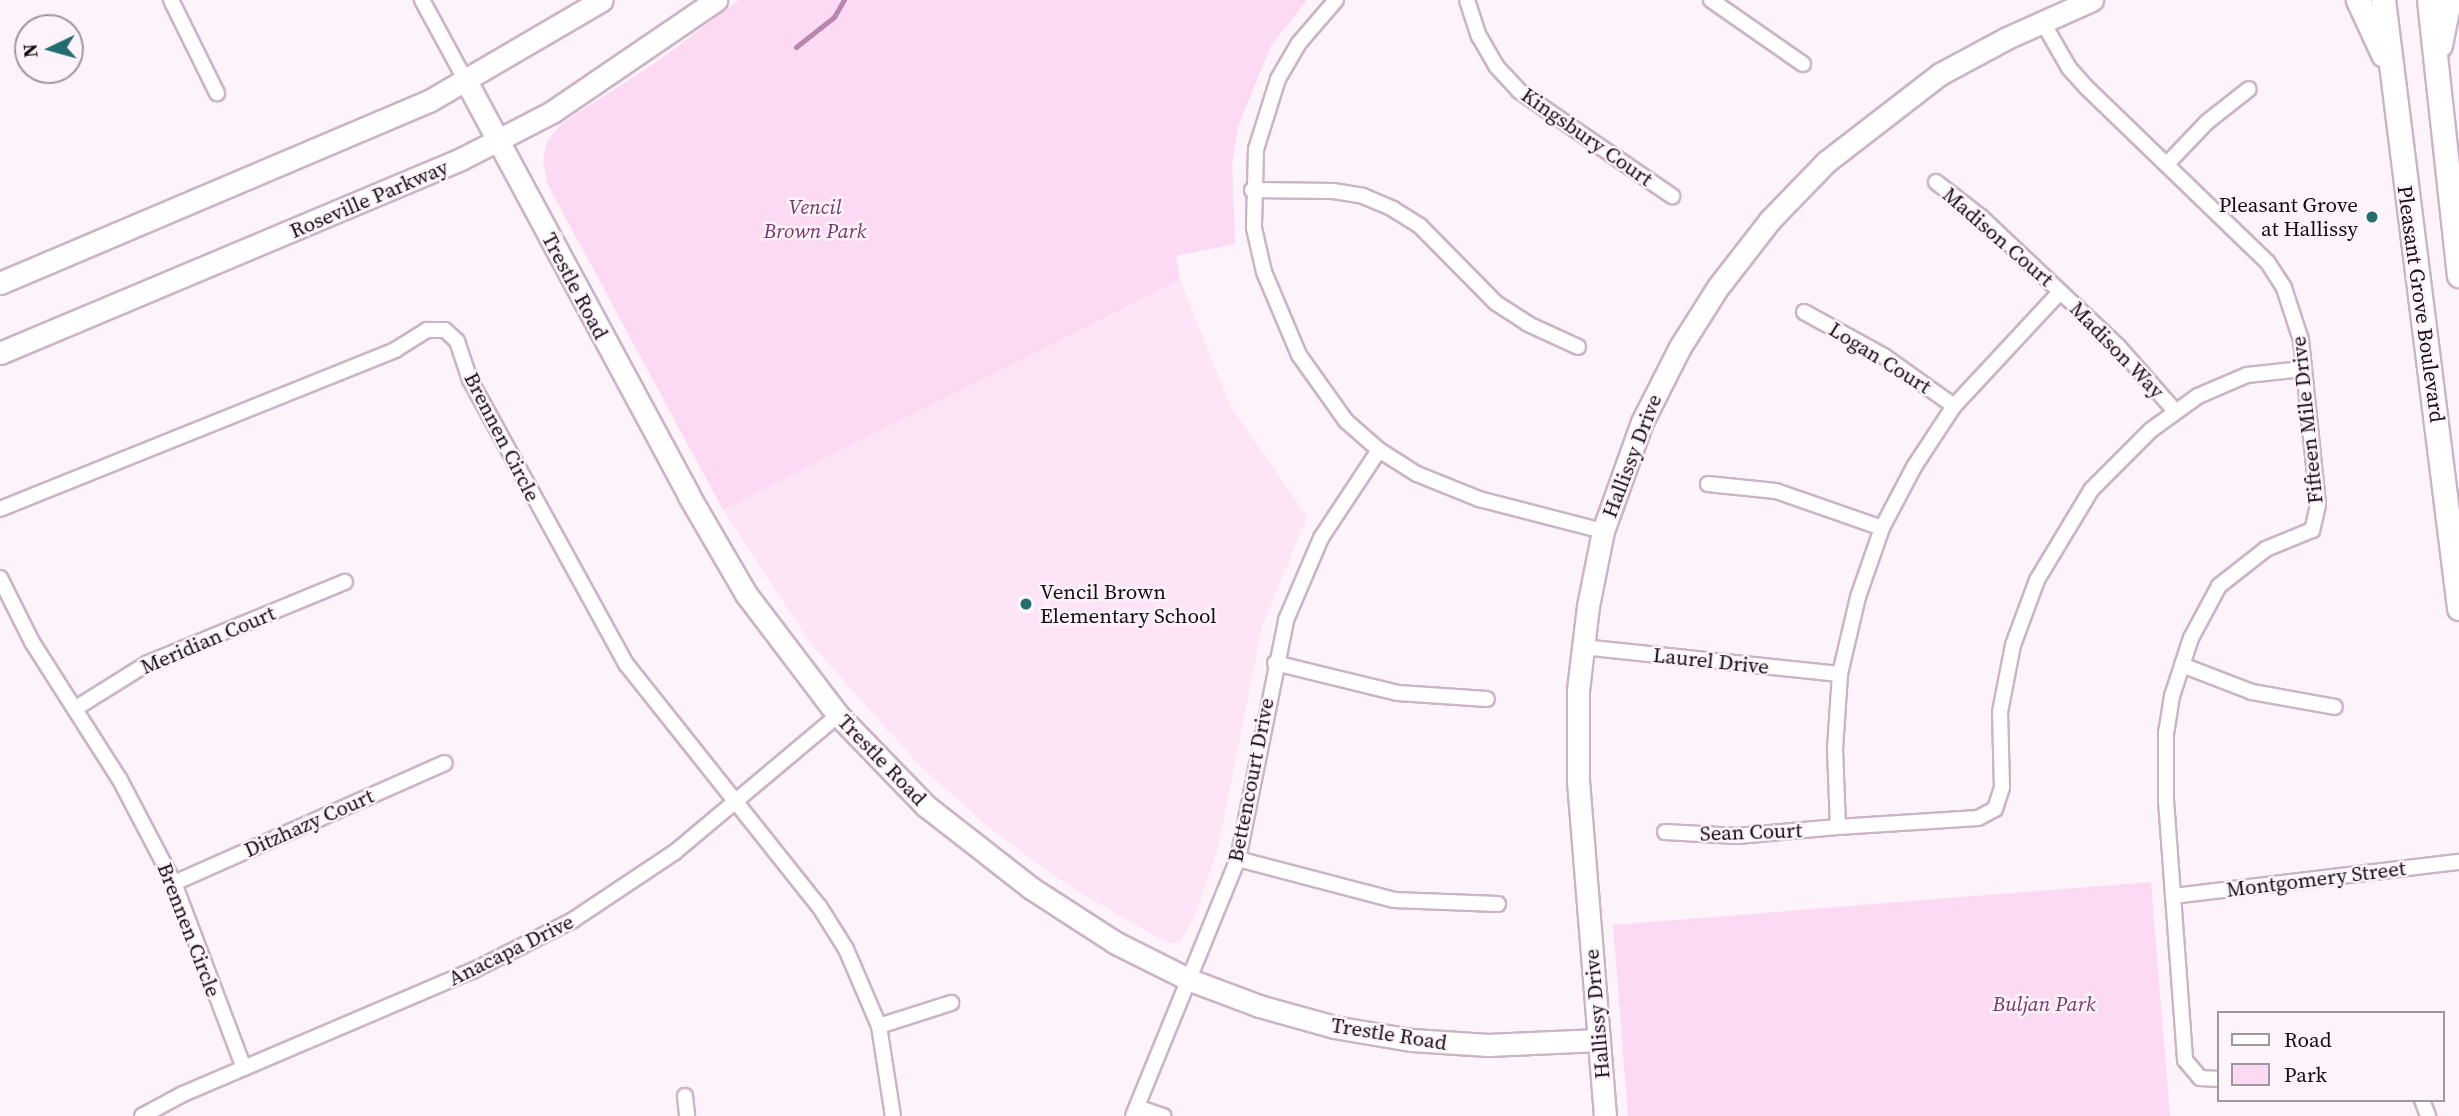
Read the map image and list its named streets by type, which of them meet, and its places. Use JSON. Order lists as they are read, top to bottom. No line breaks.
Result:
{"streets":{"main road":["Pleasant Grove Boulevard"],"street":["Kingsbury Court","Roseville Parkway","Madison Court","Trestle Road","Madison Way","Logan Court","Fifteen Mile Drive","Brennen Circle","Hallissy Drive","Meridian Court","Laurel Drive","Bettencourt Drive","Ditzhazy Court","Sean Court","Montgomery Street","Anacapa Drive"]},"crossings":[["Roseville Parkway","Trestle Road"],["Madison Court","Madison Way"],["Trestle Road","Hallissy Drive"],["Trestle Road","Bettencourt Drive"],["Trestle Road","Anacapa Drive"],["Madison Way","Sean Court"],["Fifteen Mile Drive","Hallissy Drive"],["Fifteen Mile Drive","Montgomery Street"],["Brennen Circle","Meridian Court"],["Brennen Circle","Ditzhazy Court"],["Brennen Circle","Anacapa Drive"],["Hallissy Drive","Laurel Drive"]],"parks":["Vencil Brown Park","Buljan Park"],"places":["Pleasant Grove at Hallissy","Vencil Brown Elementary School"],"legend":["Road","Park"],"north":"left"}
